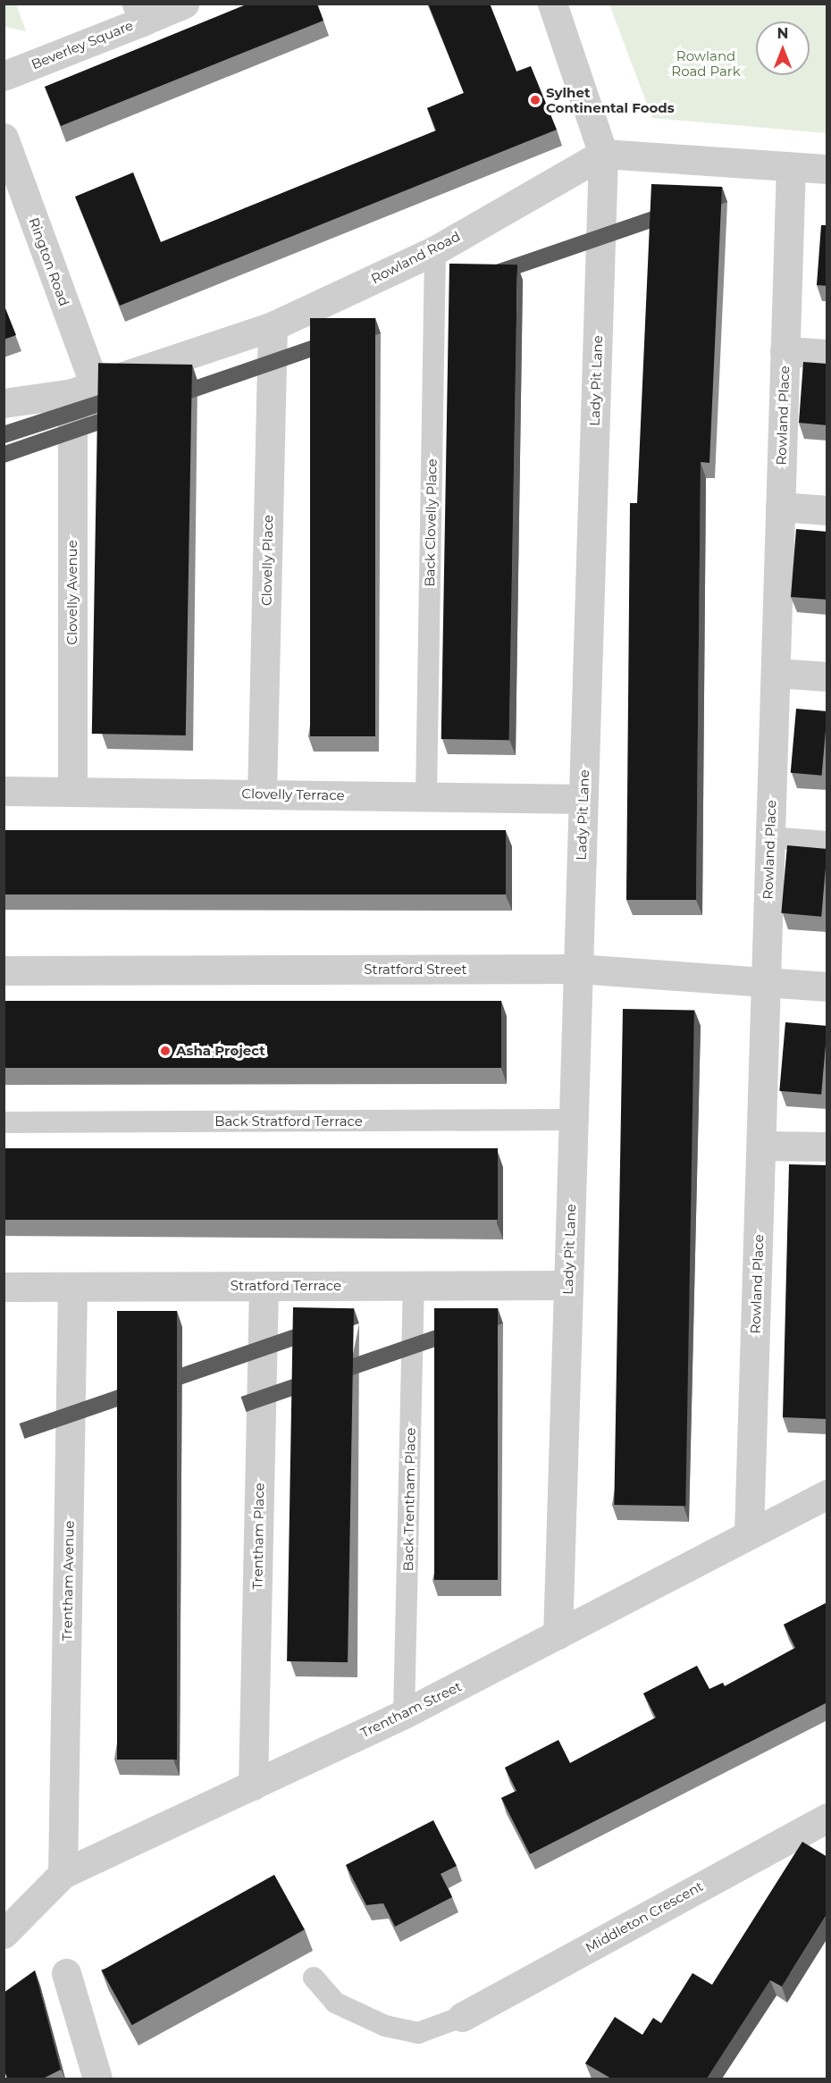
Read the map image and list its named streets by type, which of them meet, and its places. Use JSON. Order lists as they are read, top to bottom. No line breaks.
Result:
{"streets":{"street":["Beverley Square","Rowland Road","Rington Road","Lady Pit Lane","Rowland Place","Clovelly Place","Clovelly Avenue","Clovelly Terrace","Stratford Street","Stratford Terrace","Trentham Place","Trentham Avenue","Trentham Street","Middleton Crescent"],"lane":["Back Clovelly Place","Back Stratford Terrace","Back Trentham Place"]},"crossings":[["Rowland Road","Rington Road"],["Rowland Road","Lady Pit Lane"],["Rowland Road","Back Clovelly Place"],["Rowland Road","Clovelly Place"],["Rowland Road","Clovelly Avenue"],["Rington Road","Clovelly Avenue"],["Lady Pit Lane","Clovelly Terrace"],["Lady Pit Lane","Stratford Street"],["Lady Pit Lane","Back Stratford Terrace"],["Lady Pit Lane","Stratford Terrace"],["Lady Pit Lane","Trentham Street"],["Rowland Place","Stratford Street"],["Rowland Place","Trentham Street"],["Back Clovelly Place","Clovelly Terrace"],["Clovelly Place","Clovelly Terrace"],["Clovelly Avenue","Clovelly Terrace"],["Stratford Terrace","Back Trentham Place"],["Stratford Terrace","Trentham Place"],["Stratford Terrace","Trentham Avenue"],["Back Trentham Place","Trentham Street"],["Trentham Place","Trentham Street"],["Trentham Avenue","Trentham Street"]],"parks":["Rowland Road Park"],"places":["Sylhet Continental Foods","Asha Project"],"north":"top"}
